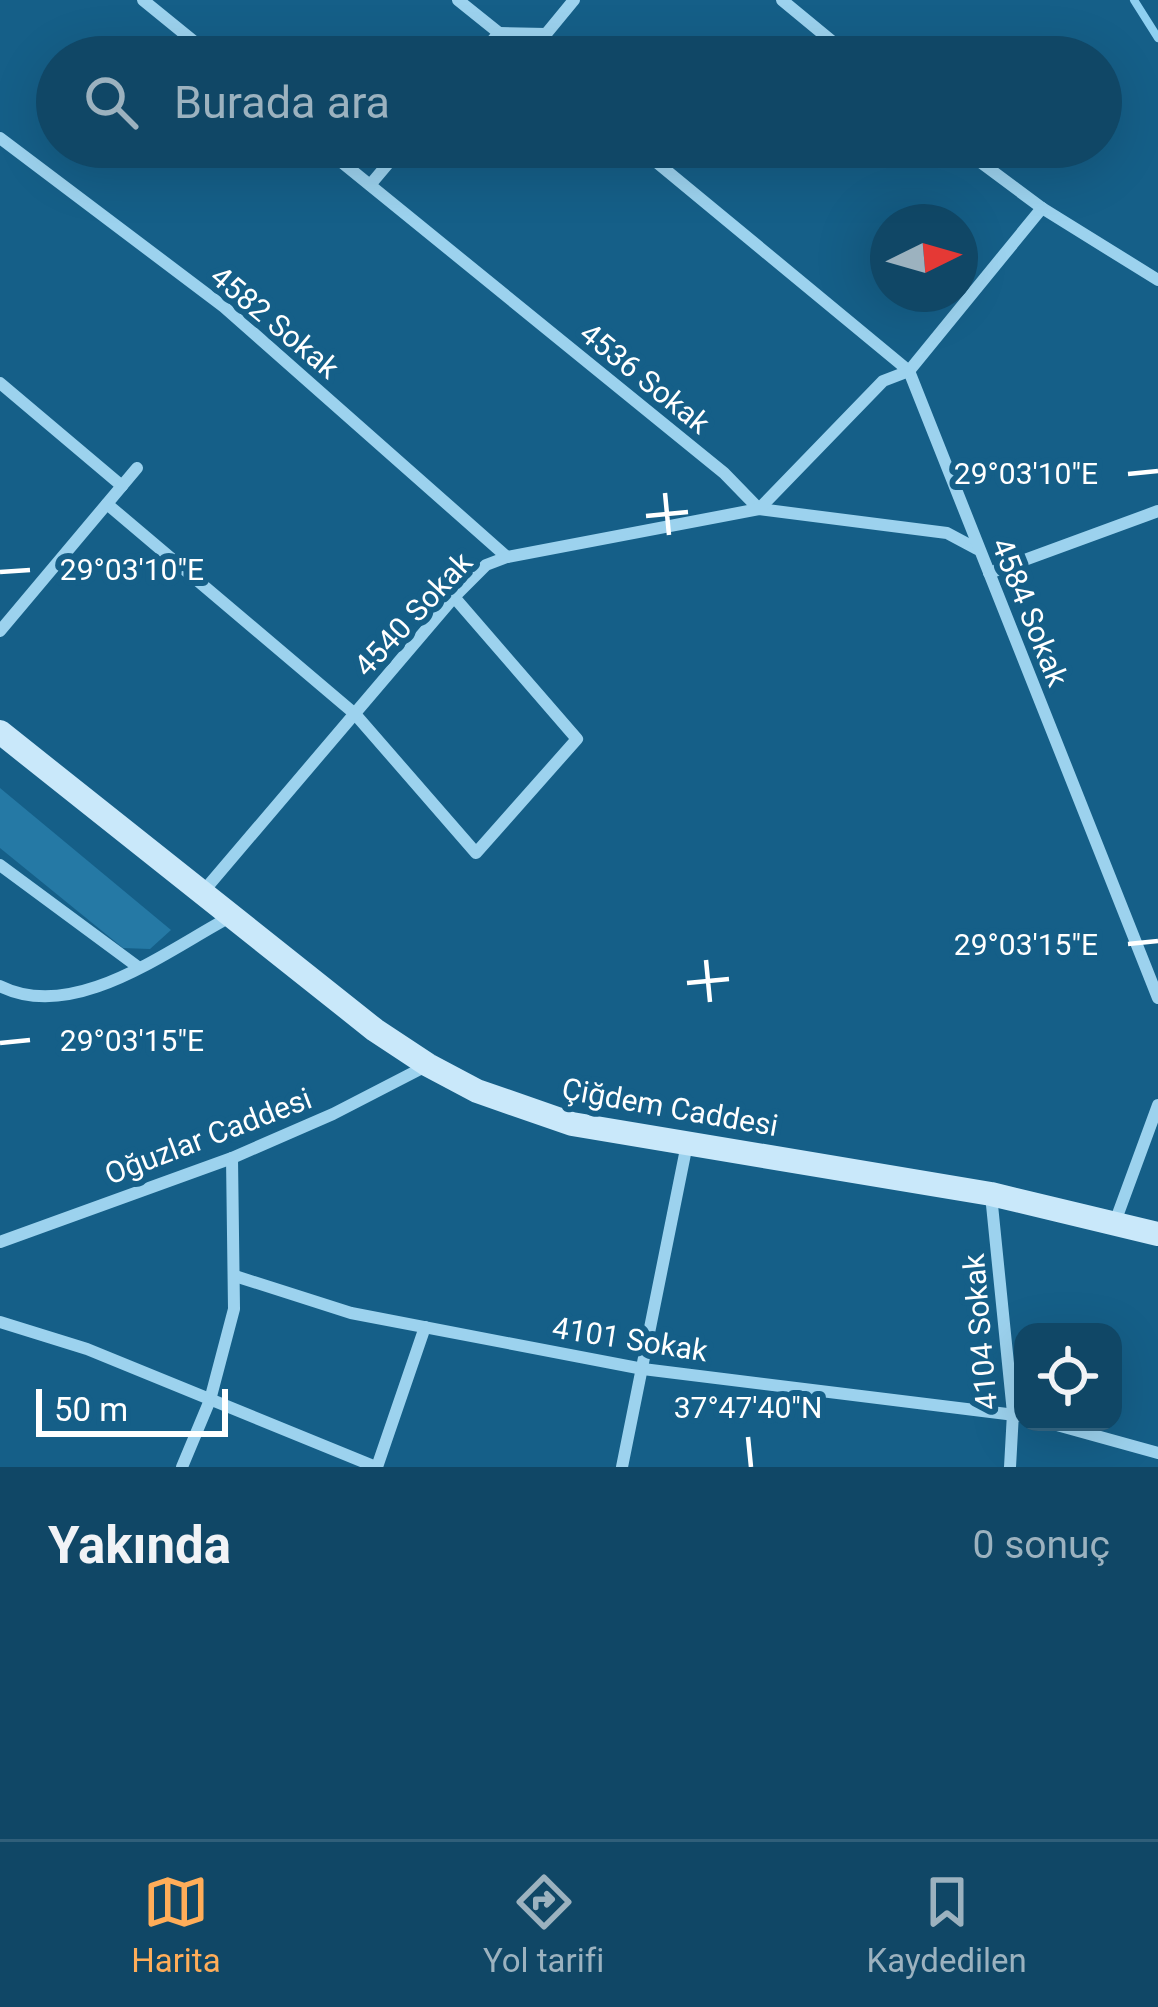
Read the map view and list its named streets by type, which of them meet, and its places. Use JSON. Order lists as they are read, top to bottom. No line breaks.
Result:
{"streets":{"street":["4582 Sokak","4536 Sokak","4584 Sokak","4540 Sokak","Çiğdem Caddesi","Oğuzlar Caddesi","4104 Sokak","4101 Sokak"]},"crossings":[["4582 Sokak","4540 Sokak"],["4536 Sokak","4540 Sokak"],["4540 Sokak","Çiğdem Caddesi"],["Çiğdem Caddesi","Oğuzlar Caddesi"],["Çiğdem Caddesi","4104 Sokak"]],"scale_bar":"50 m","north":"right","page":{"search":"Burada ara","scale":"50 m","heading":["Yakında","0 sonuç"],"nav":["Harita","Yol tarifi","Kaydedilen"]},"coordinates":["29°03'10\"E","29°03'15\"E","37°47'40\"N"]}
